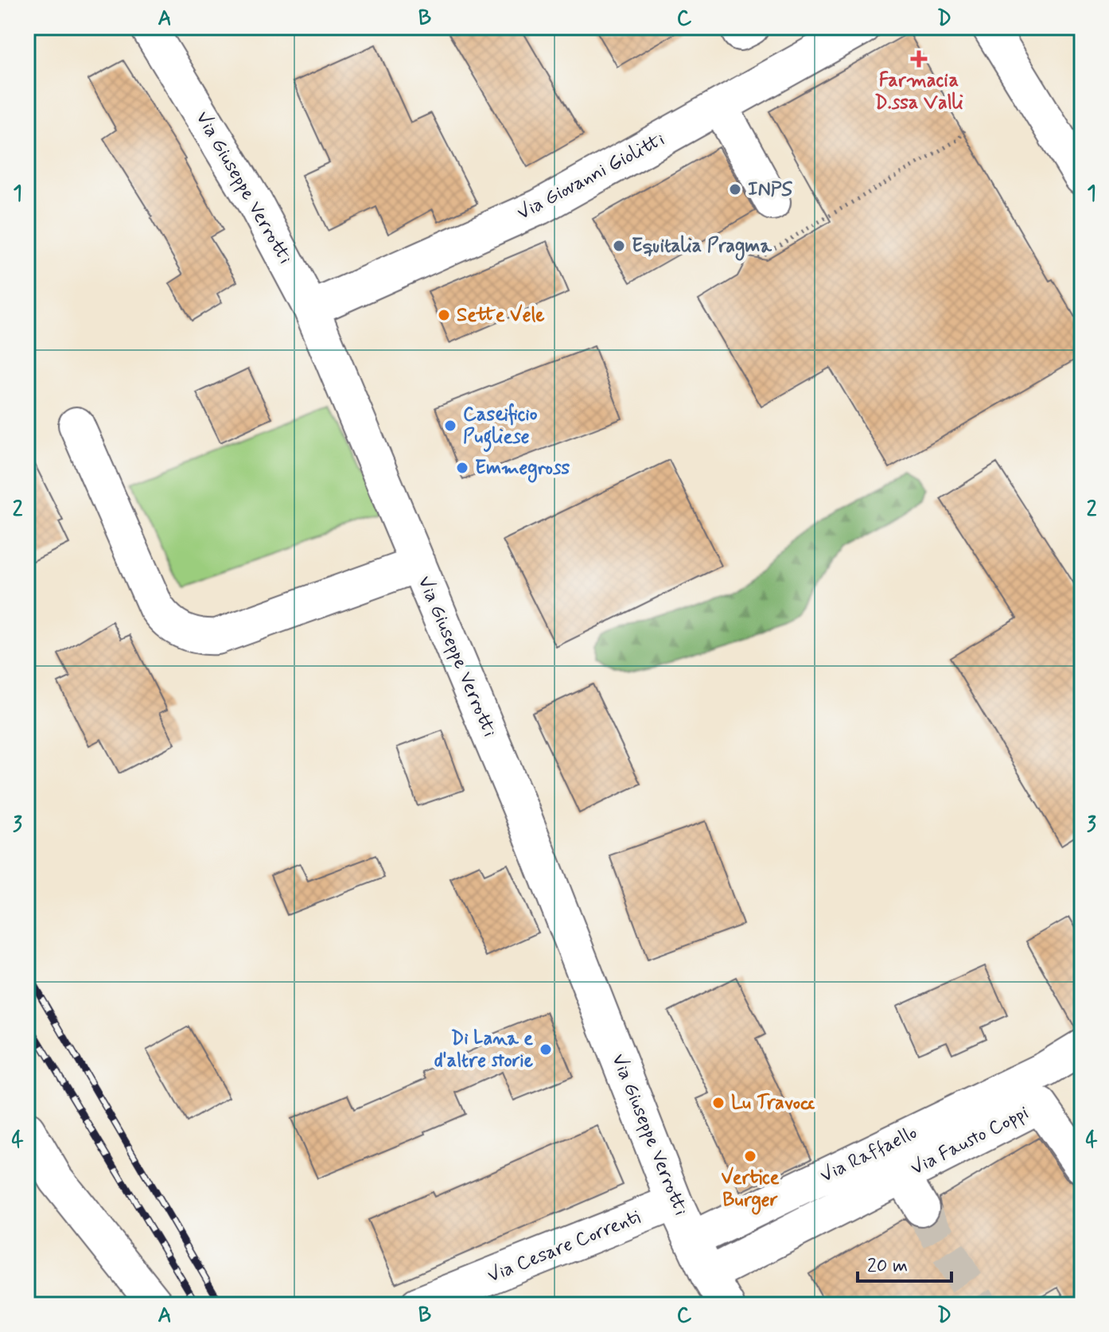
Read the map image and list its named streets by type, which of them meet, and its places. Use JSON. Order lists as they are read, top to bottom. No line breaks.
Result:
{"streets":{"street":["Via Giovanni Giolitti","Via Giuseppe Verrotti","Via Fausto Coppi","Via Raffaello","Via Cesare Correnti"]},"crossings":[["Via Giovanni Giolitti","Via Giuseppe Verrotti"],["Via Giuseppe Verrotti","Via Fausto Coppi"],["Via Giuseppe Verrotti","Via Raffaello"],["Via Giuseppe Verrotti","Via Cesare Correnti"]],"places":{"health":["Farmacia D.ssa Valli"],"other":["INPS","Equitalia Pragma","Sette Vele","Caseificio Pugliese","Emmegross","Di Lana e d'altre storie","Lu Travocc","Vertice Burger"]},"scale_bar":"20 m","grid":{"columns":["A","B","C","D"],"rows":["1","2","3","4"]}}
